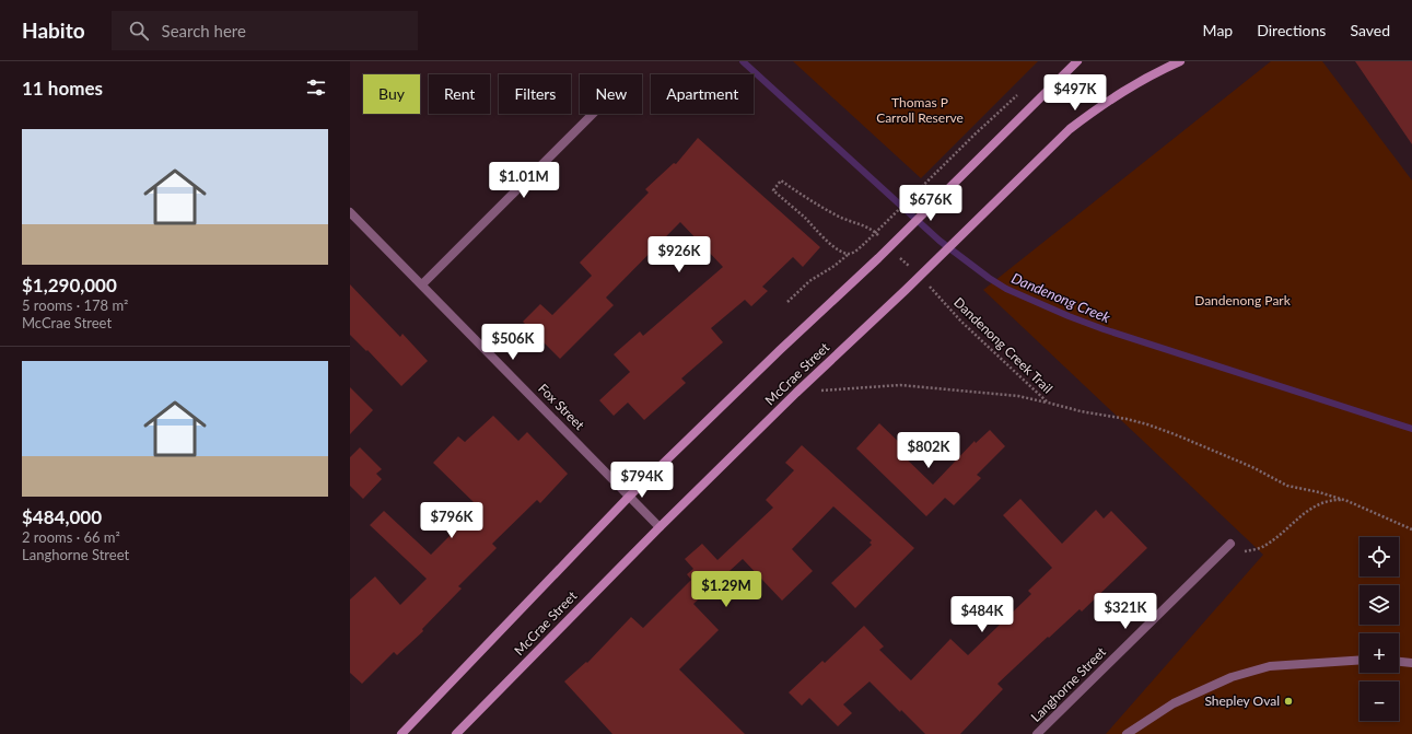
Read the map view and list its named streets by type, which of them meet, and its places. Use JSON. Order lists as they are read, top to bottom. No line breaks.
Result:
{"streets":{"main road":["McCrae Street"],"street":["Fox Street","Langhorne Street"],"path":["Dandenong Creek Trail"]},"crossings":[["McCrae Street","Fox Street"]],"water":["Dandenong Creek"],"parks":["Thomas P Carroll Reserve","Dandenong Park"],"places":["Shepley Oval"],"page":{"header":"Habito","search":"Search here","nav":["Map","Directions","Saved"],"heading":"11 homes","price":["$497K","$1.01M","$676K","$926K","$506K","$802K","$794K","$796K","$1.29M","$321K","$484K"],"chip":["Buy","Rent","Filters","New","Apartment"],"list":[{"name":"$1,290,000","note":"5 rooms · 178 m² · McCrae Street"},{"name":"$484,000","note":"2 rooms · 66 m² · Langhorne Street"}],"map_buttons":["+","−"]}}
